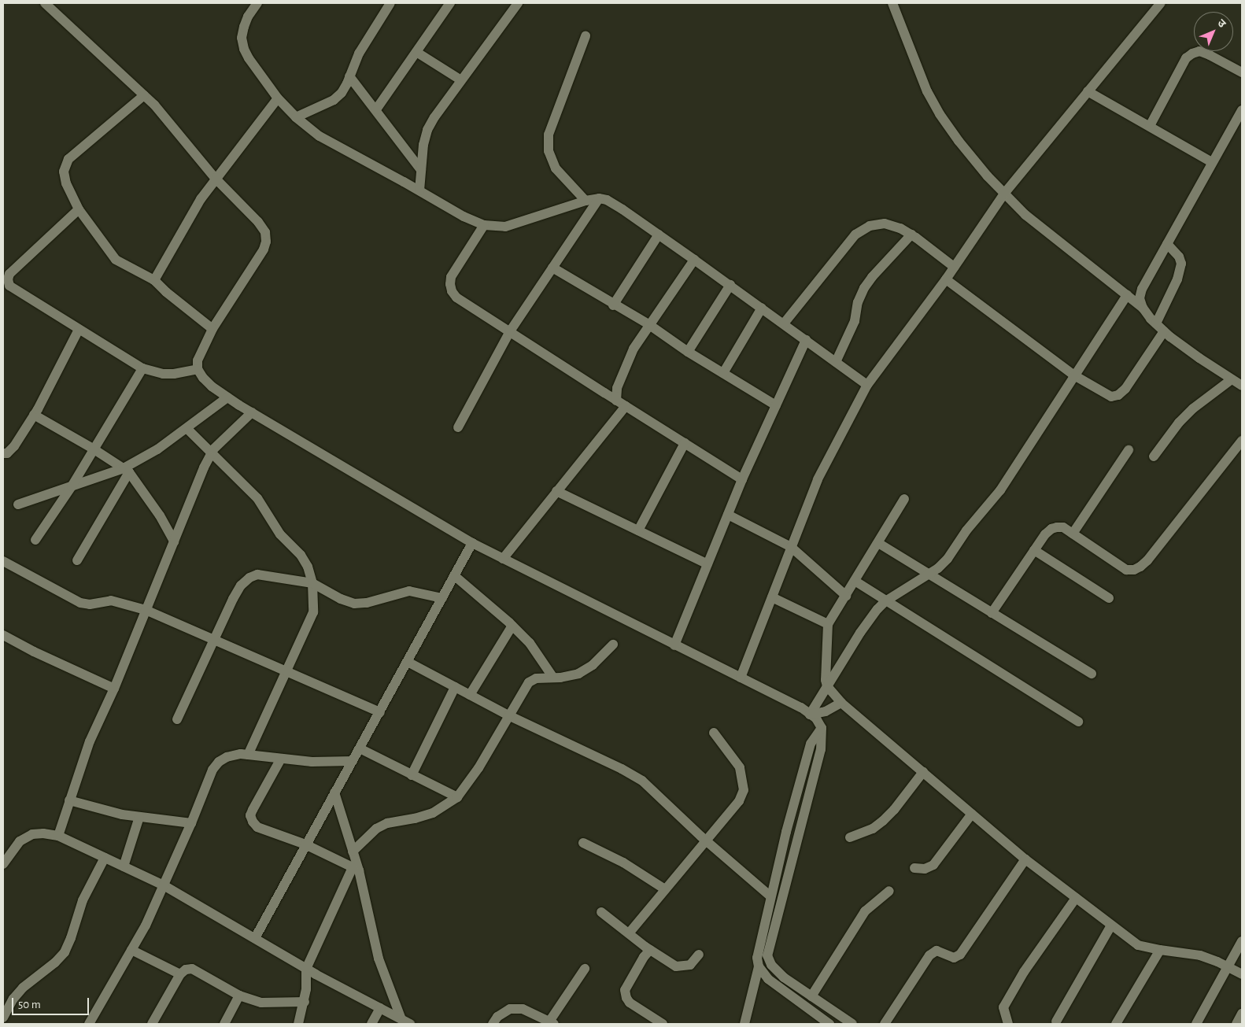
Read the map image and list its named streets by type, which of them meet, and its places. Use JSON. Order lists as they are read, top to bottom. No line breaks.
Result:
{"scale_bar":"50 m","north":"top right"}
